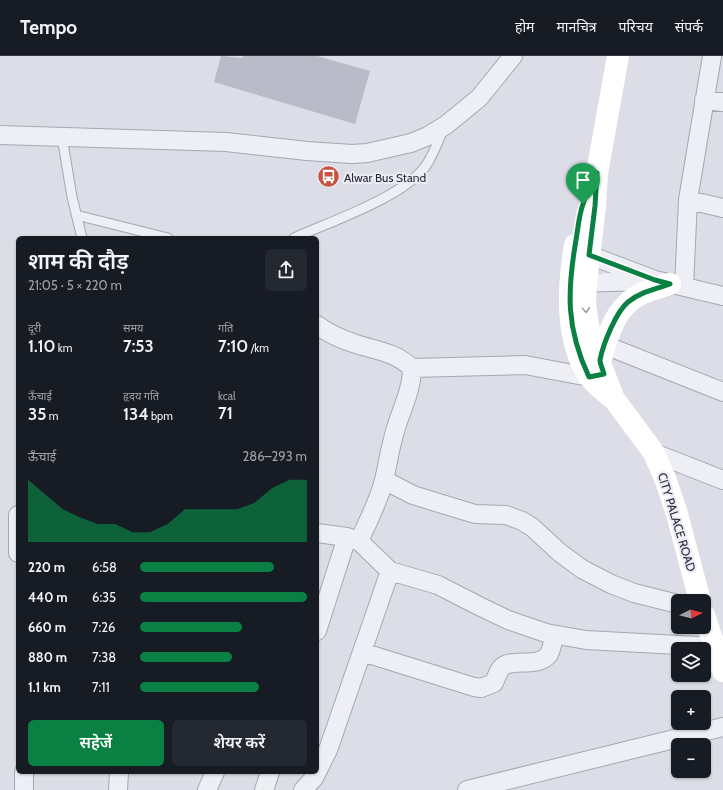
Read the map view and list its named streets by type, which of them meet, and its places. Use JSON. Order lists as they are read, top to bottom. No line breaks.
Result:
{"streets":{"street":["CITY PALACE ROAD"]},"places":{"bus stop":["Alwar Bus Stand"]},"north":"right","page":{"header":"Tempo","nav":["होम","मानचित्र","परिचय","संपर्क"],"heading":["शाम की दौड़","21:05 · 5 × 220 m"],"stats":[["दूरी","1.10 km"],["समय","7:53"],["गति","7:10 /km"],["ऊँचाई","35 m"],["हृदय गति","134 bpm"],["kcal","71"]],"chart":["ऊँचाई","286–293 m"],"list":[{"name":"220 m","note":"6:58"},{"name":"440 m","note":"6:35"},{"name":"660 m","note":"7:26"},{"name":"880 m","note":"7:38"},{"name":"1.1 km","note":"7:11"}],"map_buttons":["+","−"],"buttons":["सहेजें","शेयर करें"]}}
